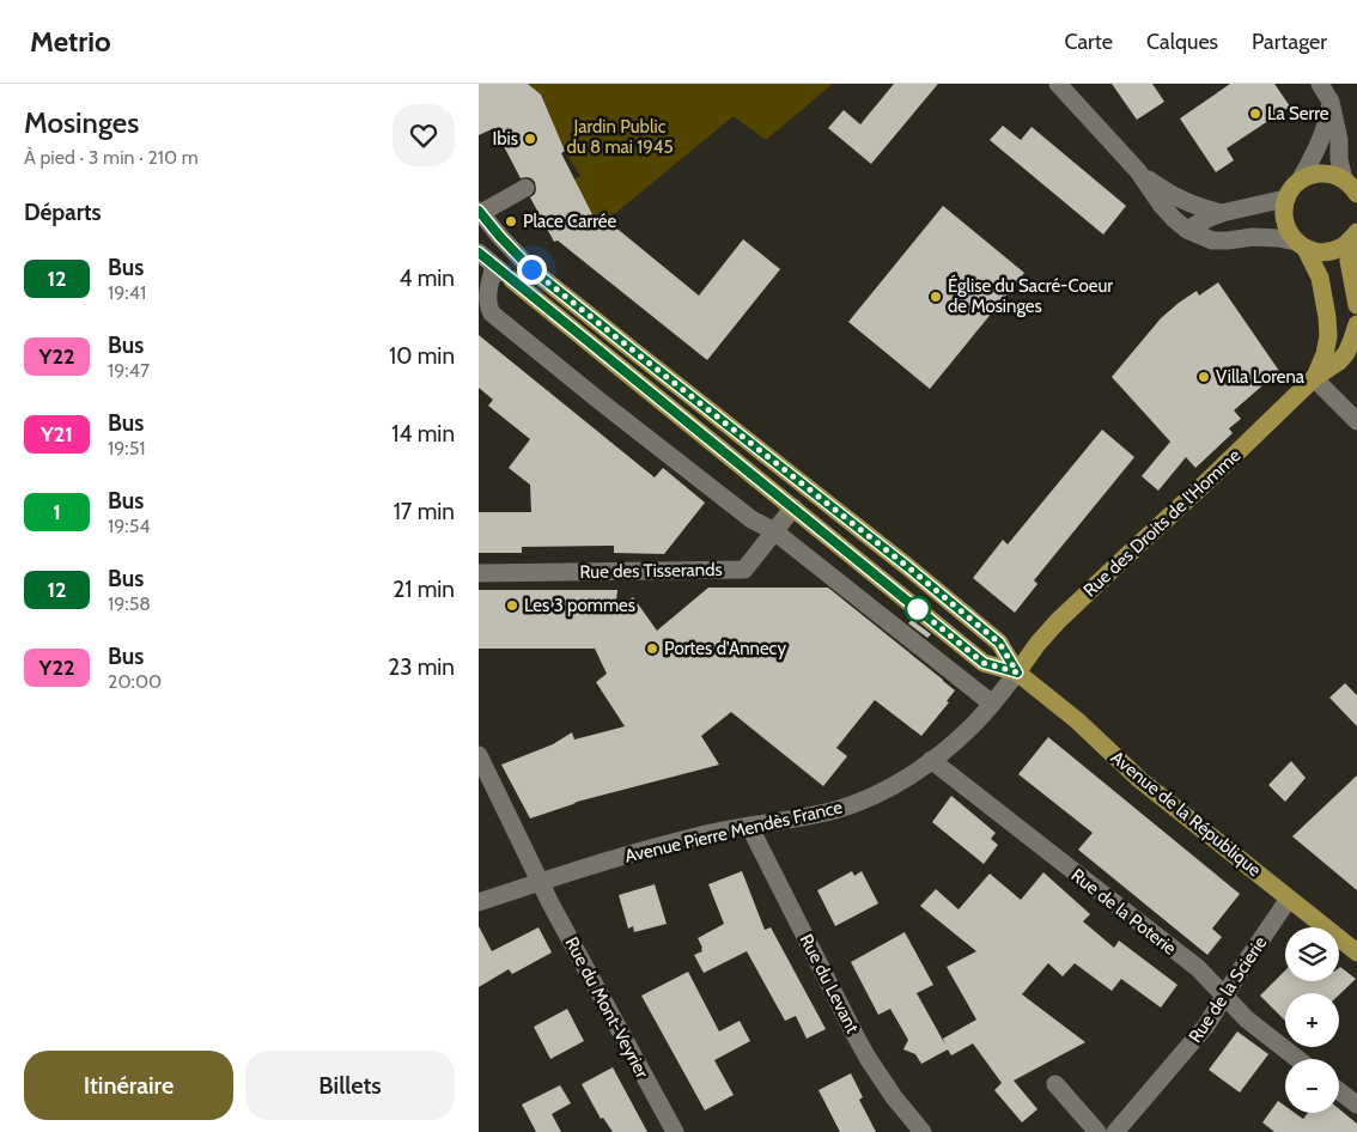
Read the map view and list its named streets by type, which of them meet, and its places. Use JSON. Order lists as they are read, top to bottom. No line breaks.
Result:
{"streets":{"main road":["Rue des Droits de l'Homme","Avenue de la République"],"street":["Rue des Tisserands","Avenue Pierre Mendès France","Rue de la Poterie","Rue du Levant","Rue de la Scierie","Rue du Mont-Veyrier"]},"crossings":[["Rue des Droits de l'Homme","Avenue de la République"],["Rue des Droits de l'Homme","Avenue Pierre Mendès France"],["Rue des Tisserands","Avenue de la République"],["Avenue de la République","Avenue Pierre Mendès France"],["Avenue de la République","Rue de la Scierie"],["Avenue Pierre Mendès France","Rue de la Poterie"],["Avenue Pierre Mendès France","Rue du Levant"],["Avenue Pierre Mendès France","Rue du Mont-Veyrier"],["Rue de la Poterie","Rue de la Scierie"]],"parks":["Jardin Public du 8 mai 1945"],"places":["La Serre","Ibis","Place Carrée","Église du Sacré-Coeur de Mosinges","Villa Lorena","Les 3 pommes","Portes d'Annecy"],"lines":["bus line 12"],"page":{"header":"Metrio","nav":["Carte","Calques","Partager"],"heading":[["Mosinges","À pied · 3 min · 210 m"],"Départs"],"list":[{"mark":"12","name":"Bus","note":"19:41","value":"4 min"},{"mark":"Y22","name":"Bus","note":"19:47","value":"10 min"},{"mark":"Y21","name":"Bus","note":"19:51","value":"14 min"},{"mark":"1","name":"Bus","note":"19:54","value":"17 min"},{"mark":"12","name":"Bus","note":"19:58","value":"21 min"},{"mark":"Y22","name":"Bus","note":"20:00","value":"23 min"}],"map_buttons":["+","−"],"buttons":["Itinéraire","Billets"]}}
